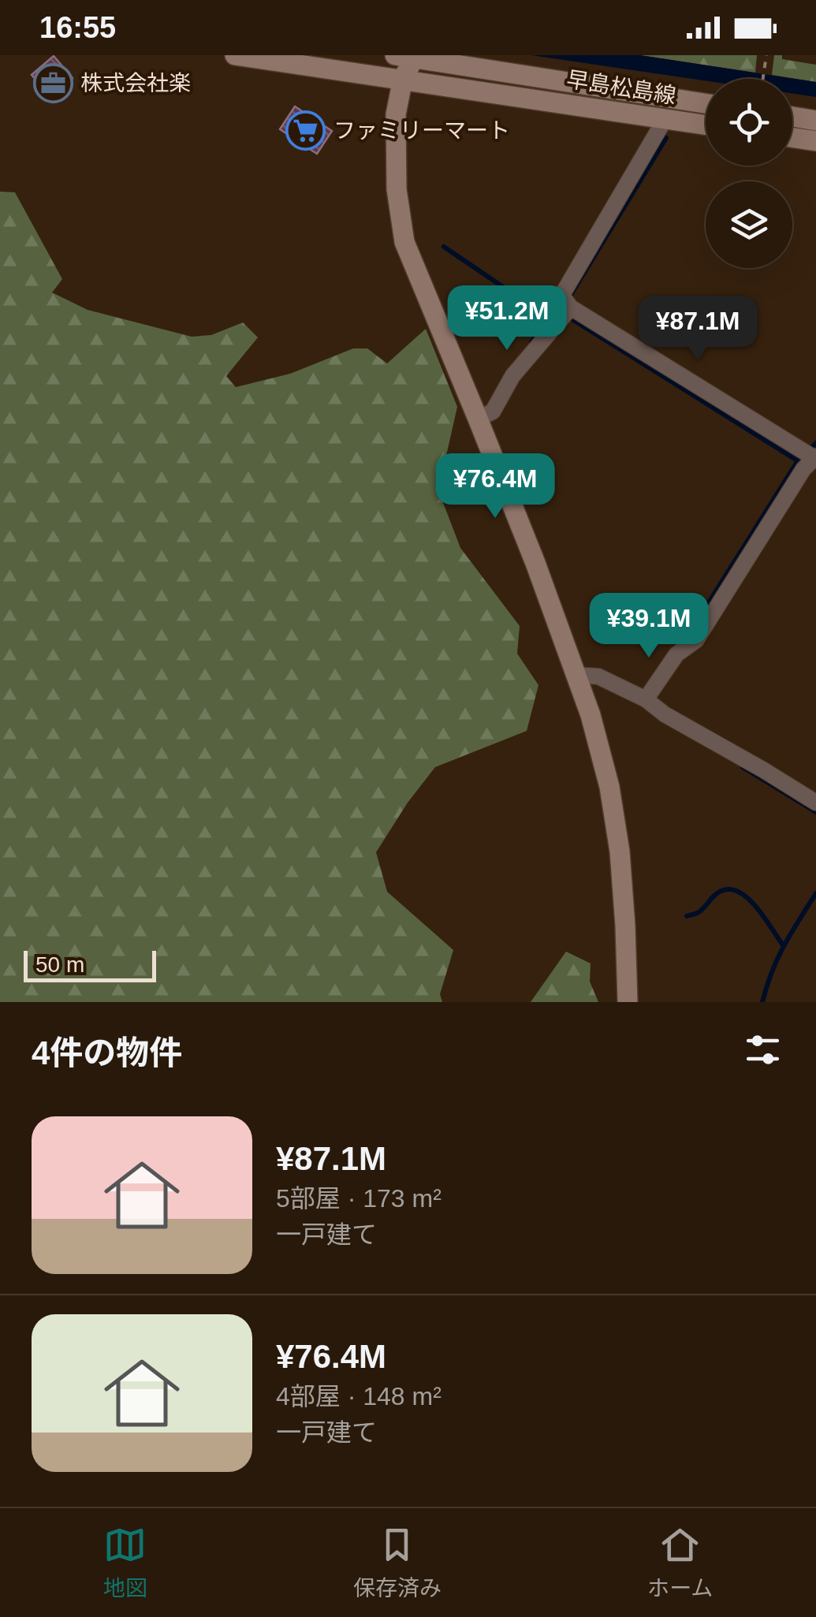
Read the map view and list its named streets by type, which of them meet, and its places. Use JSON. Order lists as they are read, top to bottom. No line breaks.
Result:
{"streets":{"street":["早島松島線"]},"places":{"office":["株式会社楽"],"supermarket":["ファミリーマート"]},"scale_bar":"50 m","page":{"status":"16:55","price":["¥51.2M","¥87.1M","¥76.4M","¥39.1M"],"scale":"50 m","heading":"4件の物件","list":[{"name":"¥87.1M","note":"5部屋 · 173 m² · 一戸建て"},{"name":"¥76.4M","note":"4部屋 · 148 m² · 一戸建て"}],"tabs":["地図","保存済み","ホーム"]}}
